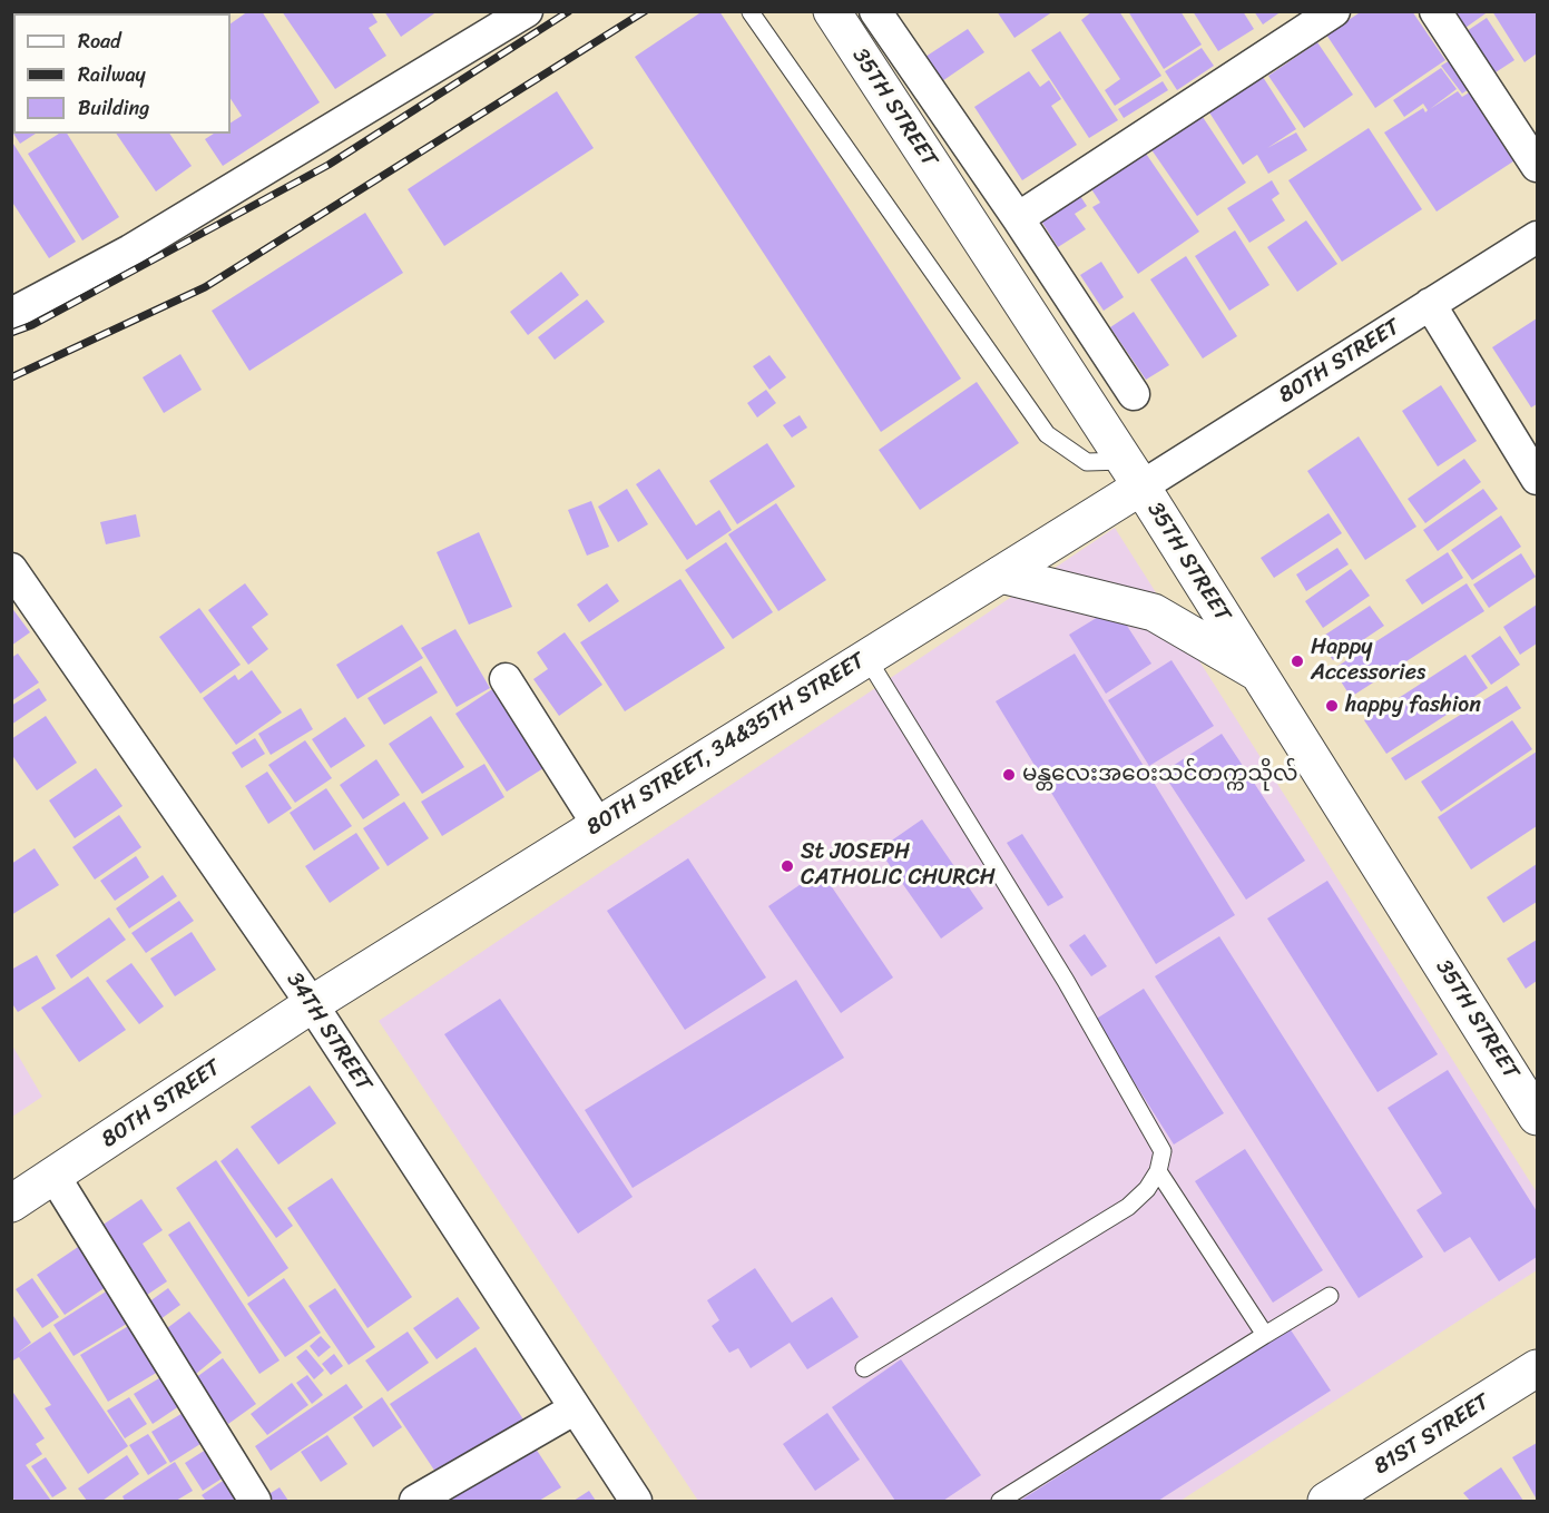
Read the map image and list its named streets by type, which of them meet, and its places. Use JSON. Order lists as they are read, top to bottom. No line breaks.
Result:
{"streets":{"main road":["35TH STREET","80TH STREET","80TH STREET, 34&35TH STREET","81ST STREET"],"street":["34TH STREET"]},"crossings":[["35TH STREET","80TH STREET"],["35TH STREET","80TH STREET, 34&35TH STREET"],["80TH STREET","80TH STREET, 34&35TH STREET"],["80TH STREET","34TH STREET"],["80TH STREET, 34&35TH STREET","34TH STREET"]],"places":["Happy Accessories","happy fashion","မန္တလေးအဝေးသင်တက္ကသိုလ်","St JOSEPH CATHOLIC CHURCH"],"legend":["Road","Railway","Building"]}
